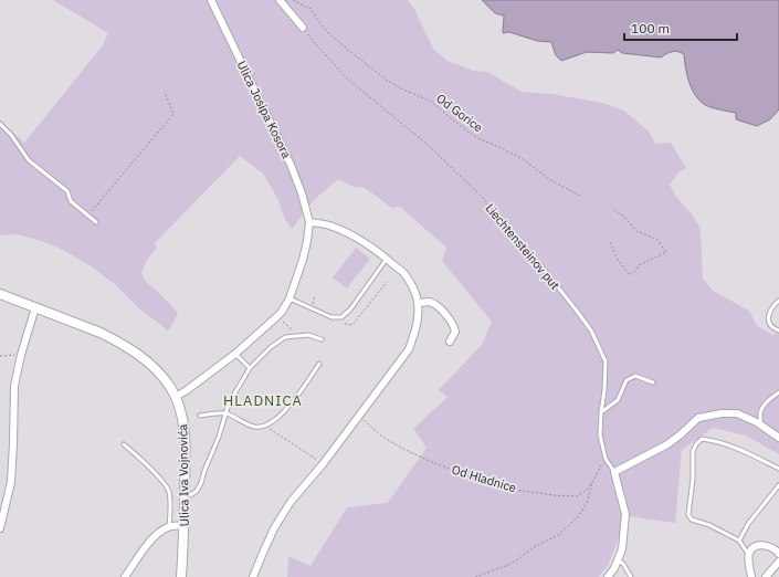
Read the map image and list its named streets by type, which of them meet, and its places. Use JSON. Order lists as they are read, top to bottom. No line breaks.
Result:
{"streets":{"main road":["Ulica Iva Vojnovića"],"street":["Ulica Josipa Kosora","Liechtensteinov put"],"path":["Od Gorice","Od Hladnice"]},"crossings":[["Ulica Josipa Kosora","Ulica Iva Vojnovića"],["Liechtensteinov put","Od Hladnice"]],"districts":["HLADNICA"],"scale_bar":"100 m"}
